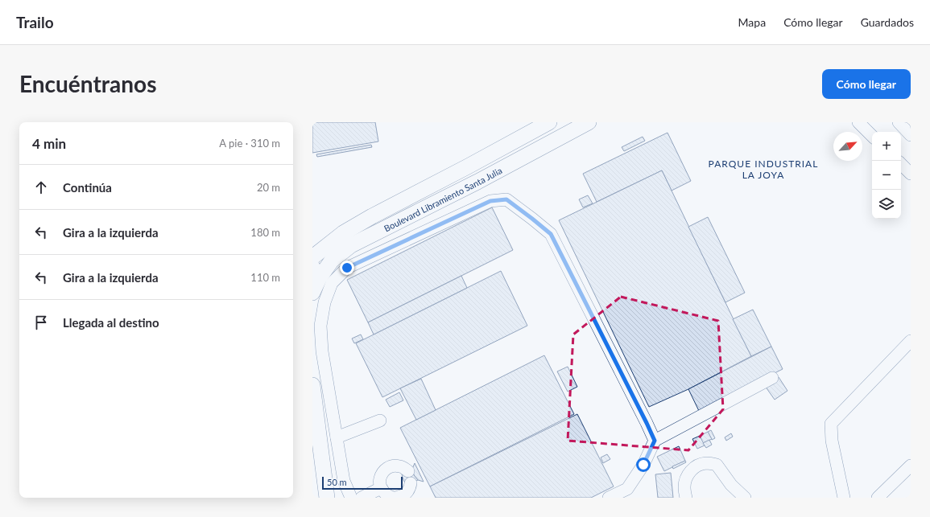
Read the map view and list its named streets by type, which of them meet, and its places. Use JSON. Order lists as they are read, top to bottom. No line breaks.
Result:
{"streets":{"main road":["Boulevard Libramiento Santa Julia"]},"districts":["PARQUE INDUSTRIAL LA JOYA"],"scale_bar":"50 m","north":"top right","page":{"header":"Trailo","nav":["Mapa","Cómo llegar","Guardados"],"buttons":"Cómo llegar","title":"Encuéntranos","heading":["4 min","A pie · 310 m"],"map_buttons":["+","−"],"list":[["Continúa","20 m"],["Gira a la izquierda","180 m"],["Gira a la izquierda","110 m"],"Llegada al destino"],"scale":"50 m"}}
